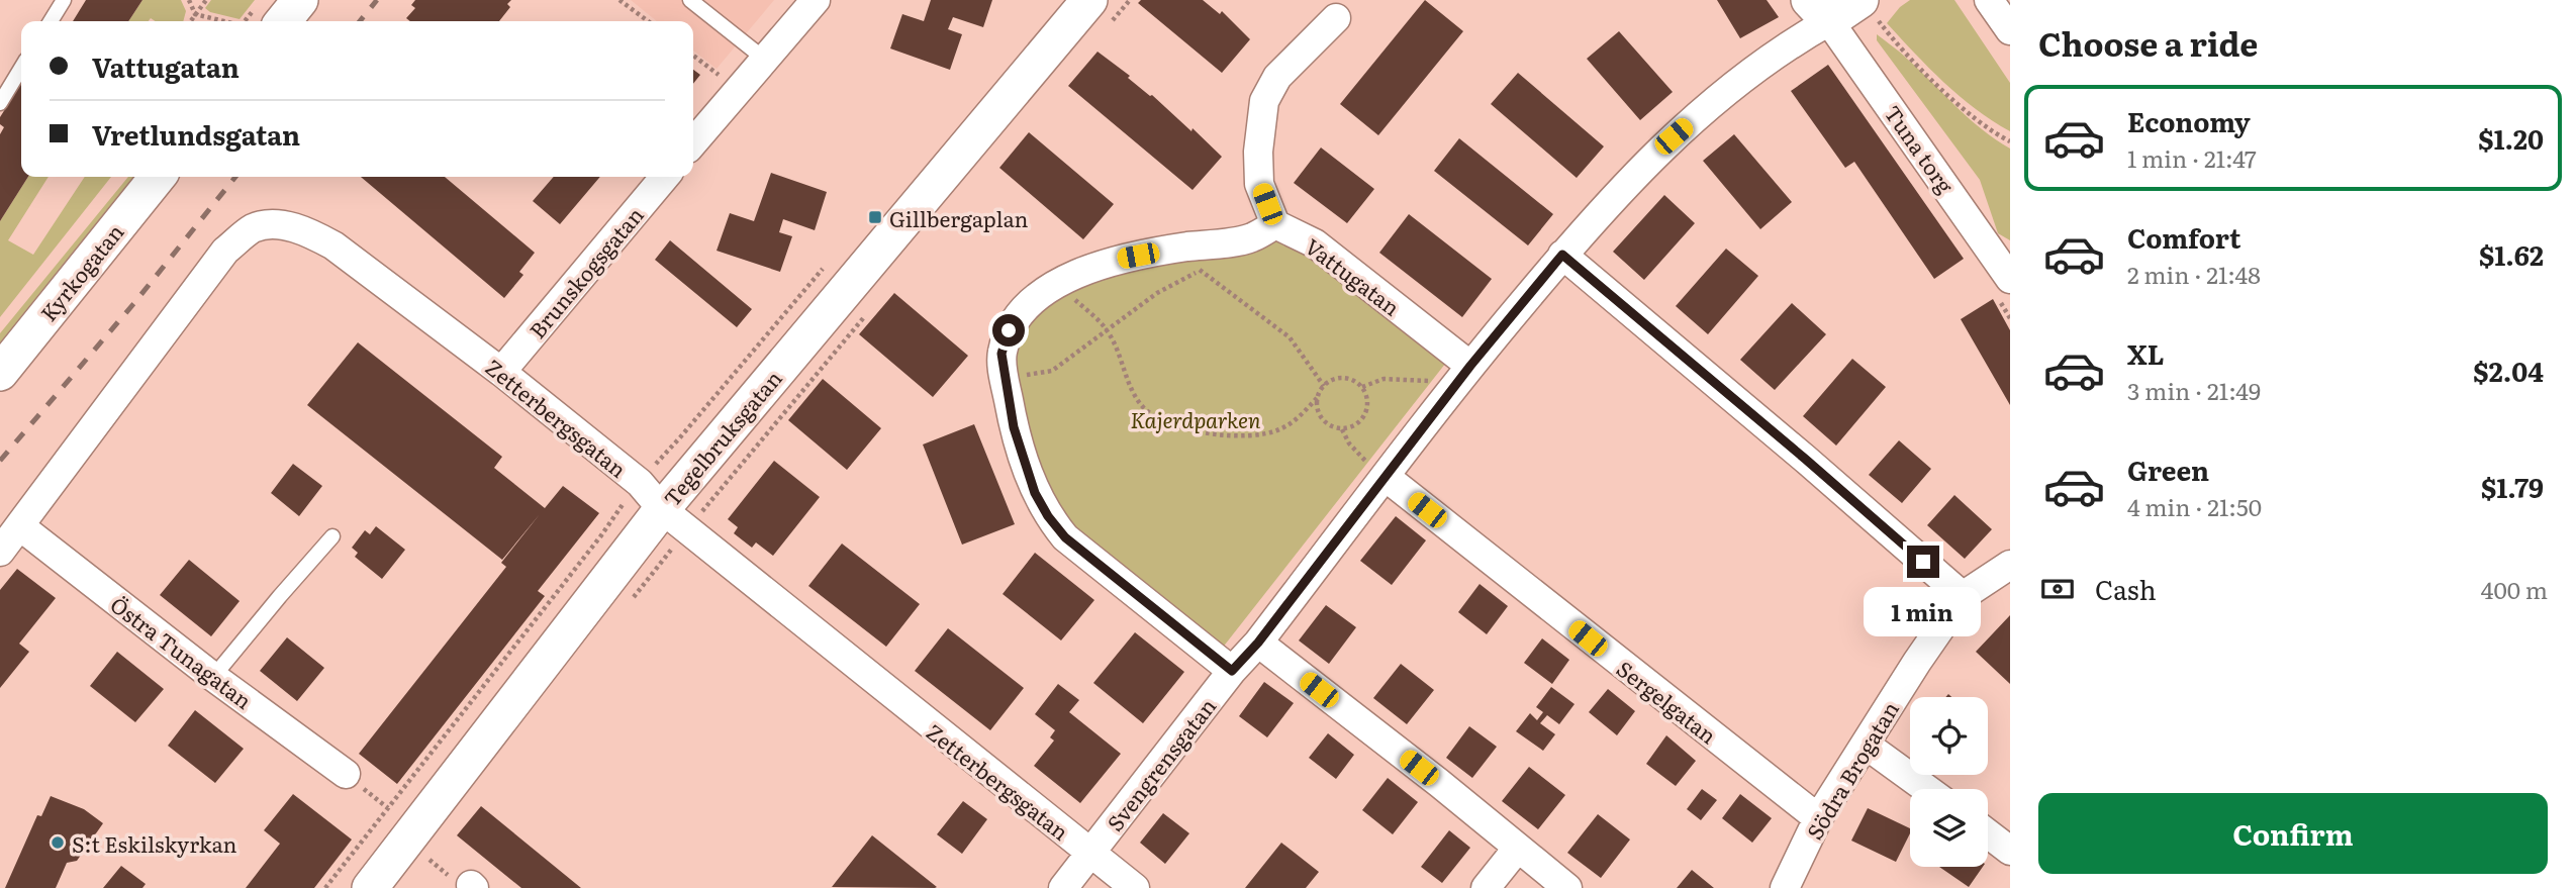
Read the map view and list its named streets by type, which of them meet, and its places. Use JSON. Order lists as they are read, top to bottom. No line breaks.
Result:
{"streets":{"street":["Tuna torg","Kyrkogatan","Brunskogsgatan","Vattugatan","Zetterbergsgatan","Tegelbruksgatan","Östra Tunagatan","Sergelgatan","Svengrensgatan","Södra Brogatan"]},"crossings":[["Tuna torg","Svengrensgatan"],["Brunskogsgatan","Zetterbergsgatan"],["Vattugatan","Svengrensgatan"],["Zetterbergsgatan","Tegelbruksgatan"],["Zetterbergsgatan","Östra Tunagatan"],["Zetterbergsgatan","Svengrensgatan"],["Sergelgatan","Svengrensgatan"],["Sergelgatan","Södra Brogatan"]],"parks":["Kajerdparken"],"places":{"transit":["Gillbergaplan"],"other":["S:t Eskilskyrkan"]},"page":{"heading":"Choose a ride","banner":["Vattugatan","Vretlundsgatan"],"list":[{"name":"Economy","note":"1 min · 21:47","value":"$1.20"},{"name":"Comfort","note":"2 min · 21:48","value":"$1.62"},{"name":"XL","note":"3 min · 21:49","value":"$2.04"},{"name":"Green","note":"4 min · 21:50","value":"$1.79"}],"pay":["Cash","400 m"],"bubble":"1 min","buttons":"Confirm"}}
